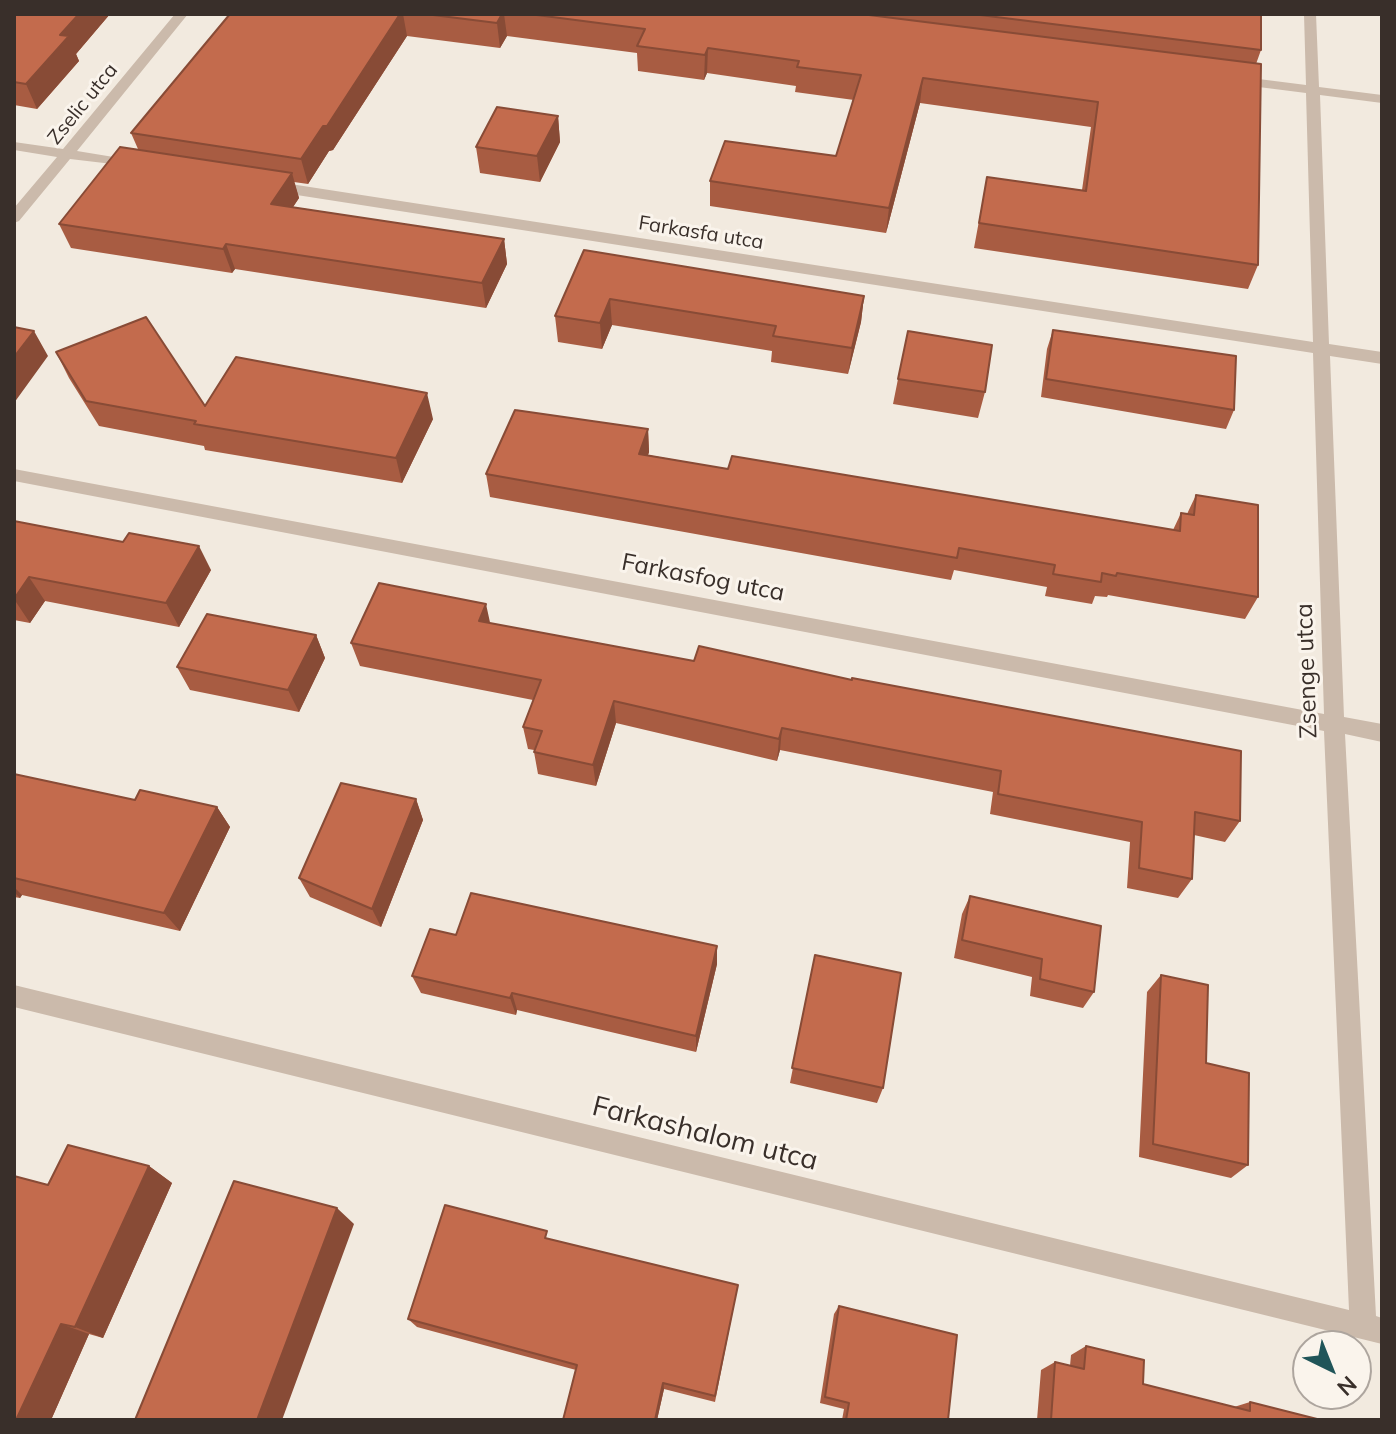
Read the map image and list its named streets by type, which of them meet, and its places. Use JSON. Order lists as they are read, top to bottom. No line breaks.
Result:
{"streets":{"street":["Zselic utca","Farkasfa utca","Farkasfog utca","Zsenge utca","Farkashalom utca"]},"crossings":[["Farkasfa utca","Zsenge utca"],["Farkasfog utca","Zsenge utca"],["Zsenge utca","Farkashalom utca"]],"north":"bottom right"}
